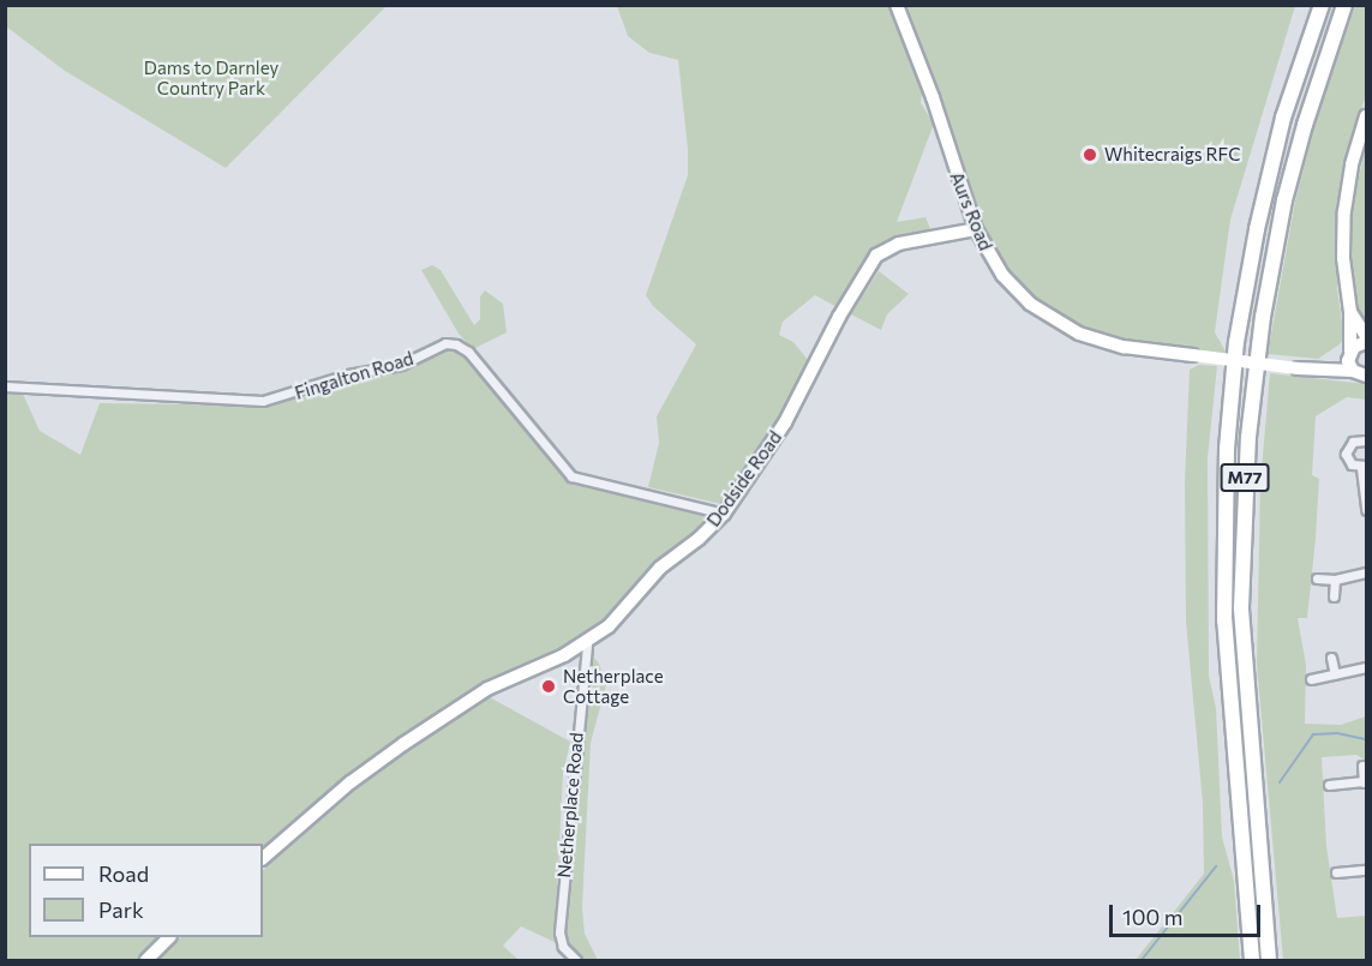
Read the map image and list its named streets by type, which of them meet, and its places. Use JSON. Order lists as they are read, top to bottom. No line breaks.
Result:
{"streets":{"highway":["M77"],"main road":["Aurs Road","Dodside Road"],"street":["Fingalton Road","Netherplace Road"]},"crossings":[["Aurs Road","Dodside Road"],["Fingalton Road","Dodside Road"],["Dodside Road","Netherplace Road"]],"parks":["Dams to Darnley Country Park"],"places":["Whitecraigs RFC","Netherplace Cottage"],"legend":["Road","Park"],"scale_bar":"100 m"}
